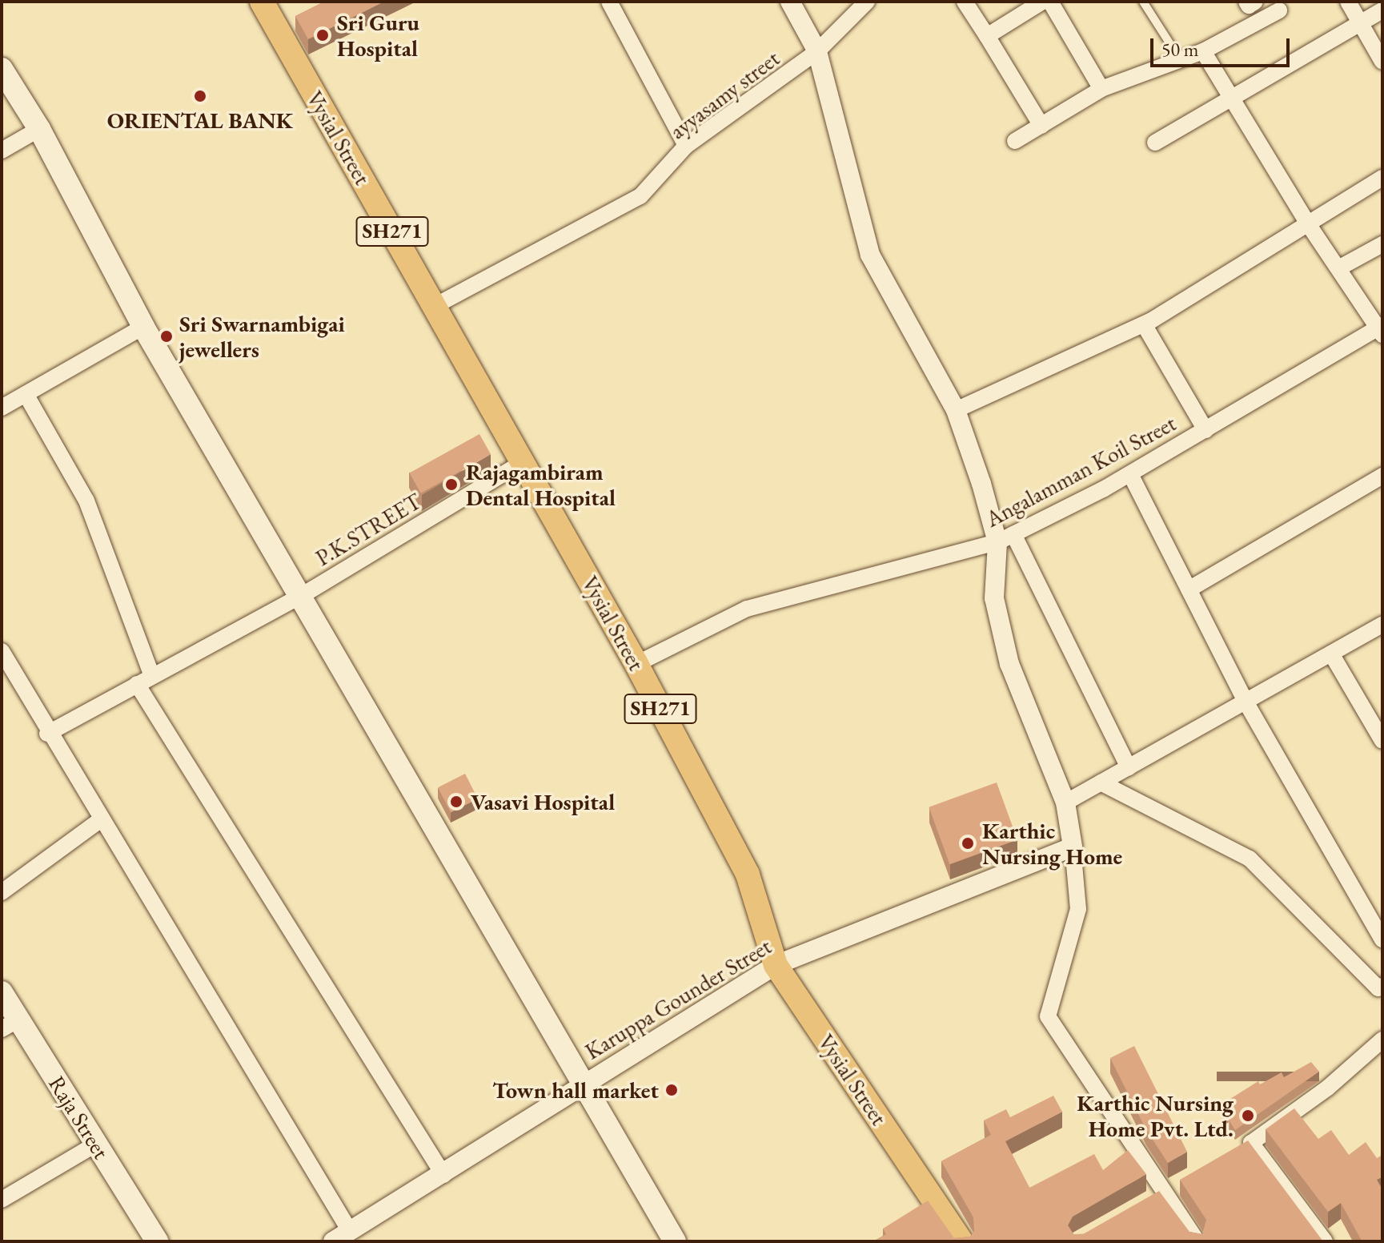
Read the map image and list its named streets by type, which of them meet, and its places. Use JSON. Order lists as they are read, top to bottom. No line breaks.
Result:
{"streets":{"main road":["Vysial Street","SH271","Raja Street"],"street":["ayyasamy street","Angalamman Koil Street","P.K.STREET","Karuppa Gounder Street"]},"crossings":[["ayyasamy street","Vysial Street"],["Vysial Street","Angalamman Koil Street"],["Vysial Street","P.K.STREET"],["Vysial Street","Karuppa Gounder Street"]],"places":["Sri Guru Hospital","ORIENTAL BANK","Sri Swarnambigai jewellers","Rajagambiram Dental Hospital","Vasavi Hospital","Karthic Nursing Home","Town hall market","Karthic Nursing Home Pvt. Ltd."],"scale_bar":"50 m"}
